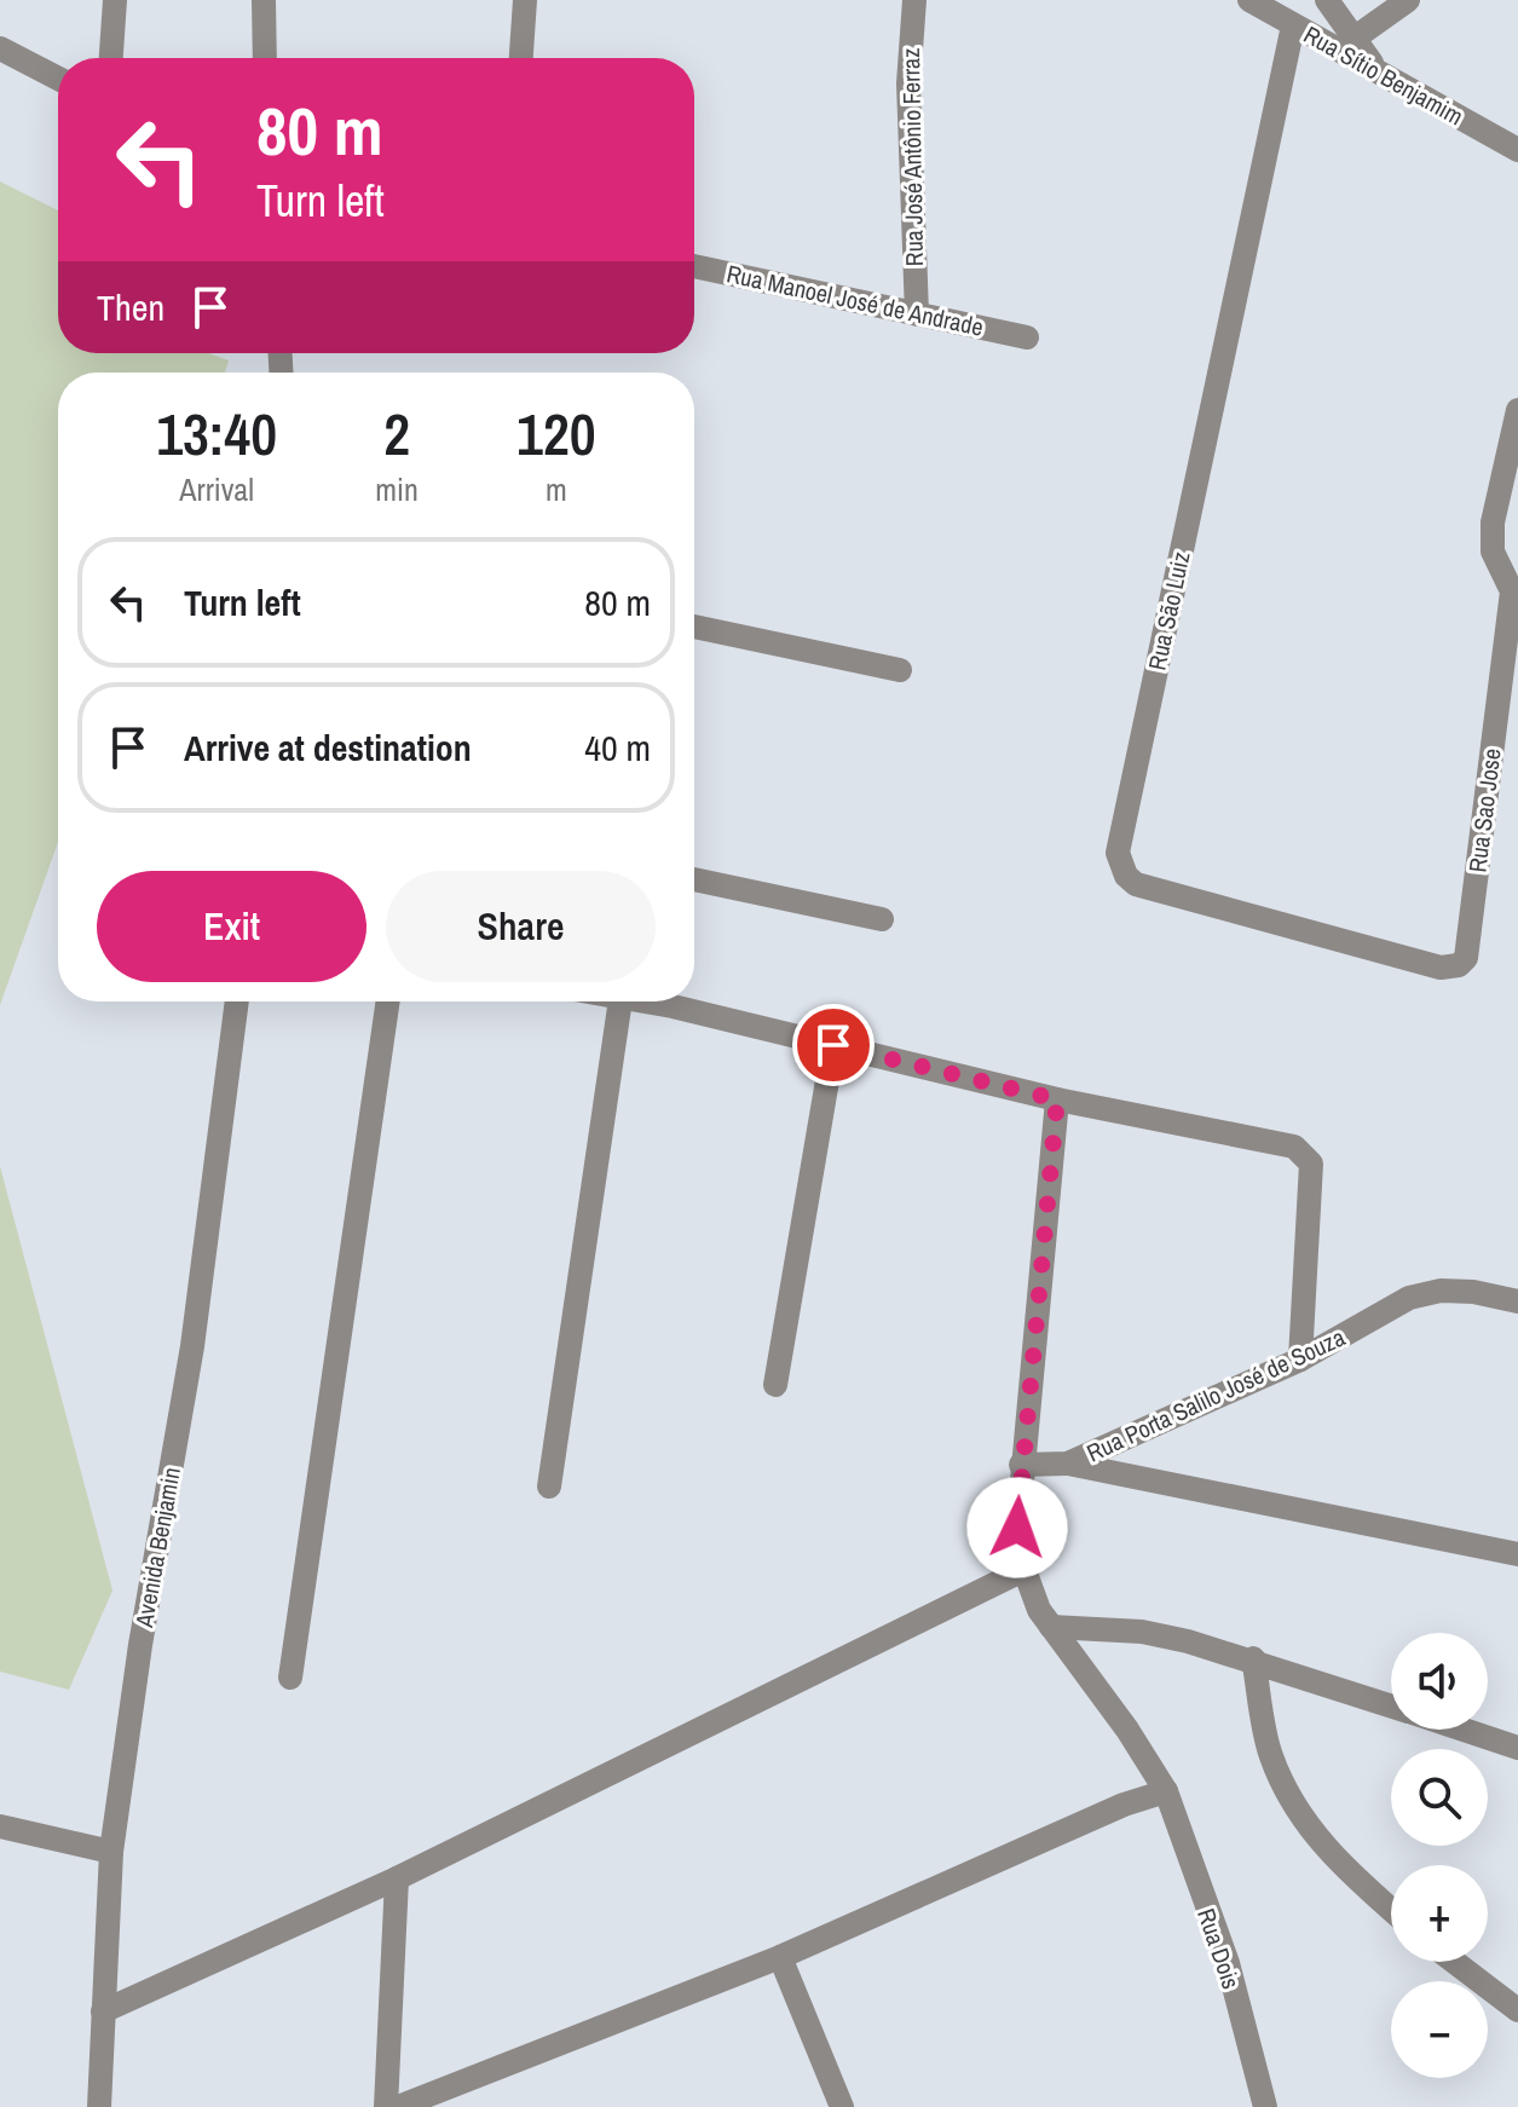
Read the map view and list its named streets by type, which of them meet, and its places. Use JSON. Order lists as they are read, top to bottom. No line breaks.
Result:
{"streets":{"street":["Rua Sítio Benjamim","Rua José Antônio Ferraz","Rua Manoel José de Andrade","Rua São Luiz","Rua Sao Jose","Rua Porta Salilo José de Souza","Avenida Benjamin","Rua Dois"]},"crossings":[["Rua Sítio Benjamim","Rua São Luiz"],["Rua José Antônio Ferraz","Rua Manoel José de Andrade"],["Rua São Luiz","Rua Sao Jose"]],"page":{"turn":["80 m","Turn left"],"then":"Then","eta":["13:40","Arrival","2","min","120","m"],"list":[{"name":"Turn left","value":"80 m"},{"name":"Arrive at destination","value":"40 m"}],"buttons":["Exit","Share"],"map_buttons":["+","−"]}}
